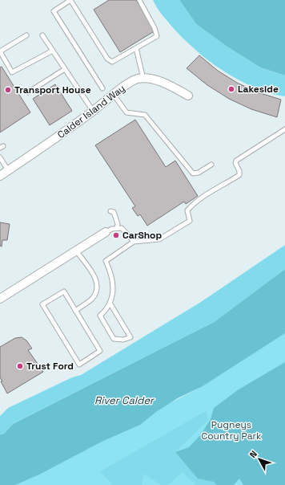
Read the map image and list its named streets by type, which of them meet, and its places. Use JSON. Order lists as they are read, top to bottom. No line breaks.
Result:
{"streets":{"street":["Calder Island Way"]},"water":["River Calder"],"parks":["Pugneys Country Park"],"places":["Lakeside","Transport House","CarShop","Trust Ford"],"north":"top left"}
